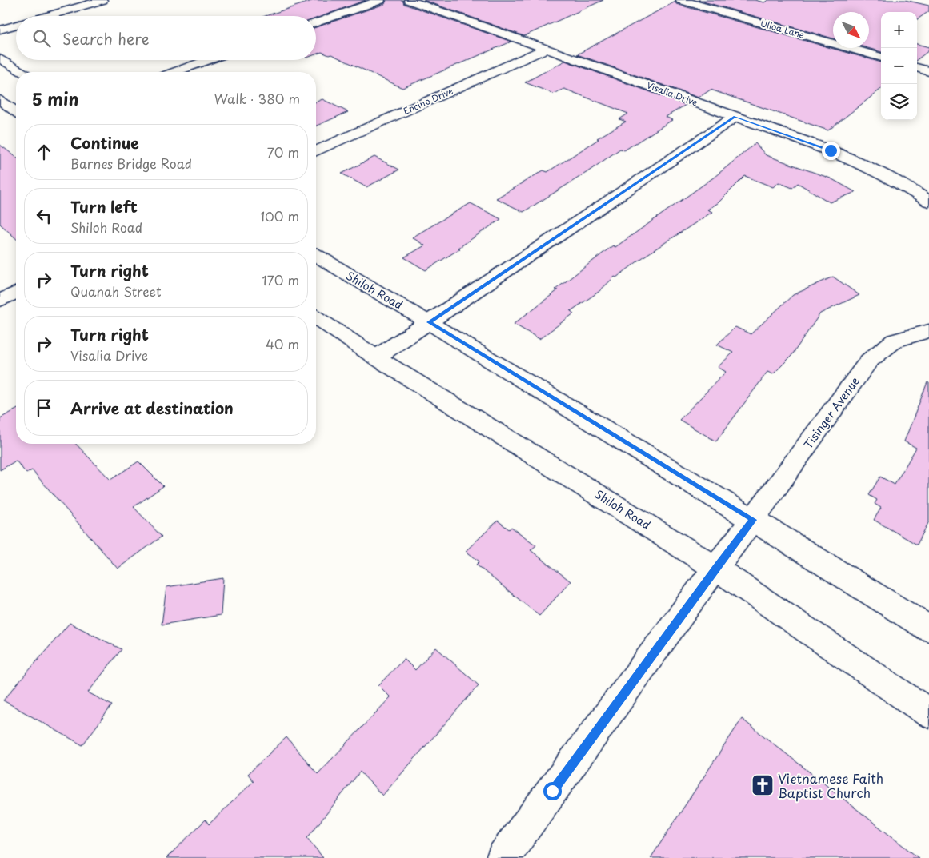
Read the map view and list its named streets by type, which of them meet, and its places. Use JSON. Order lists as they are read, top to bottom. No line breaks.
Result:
{"streets":{"street":["Ulloa Lane","Visalia Drive","Encino Drive","Shiloh Road","Tisinger Avenue"]},"crossings":[["Visalia Drive","Encino Drive"],["Shiloh Road","Tisinger Avenue"]],"places":{"church":["Vietnamese Faith Baptist Church"]},"north":"bottom right","page":{"map_buttons":["+","−"],"search":"Search here","heading":["5 min","Walk · 380 m"],"list":[["Continue","Barnes Bridge Road","70 m"],["Turn left","Shiloh Road","100 m"],["Turn right","Quanah Street","170 m"],["Turn right","Visalia Drive","40 m"],"Arrive at destination"]}}
